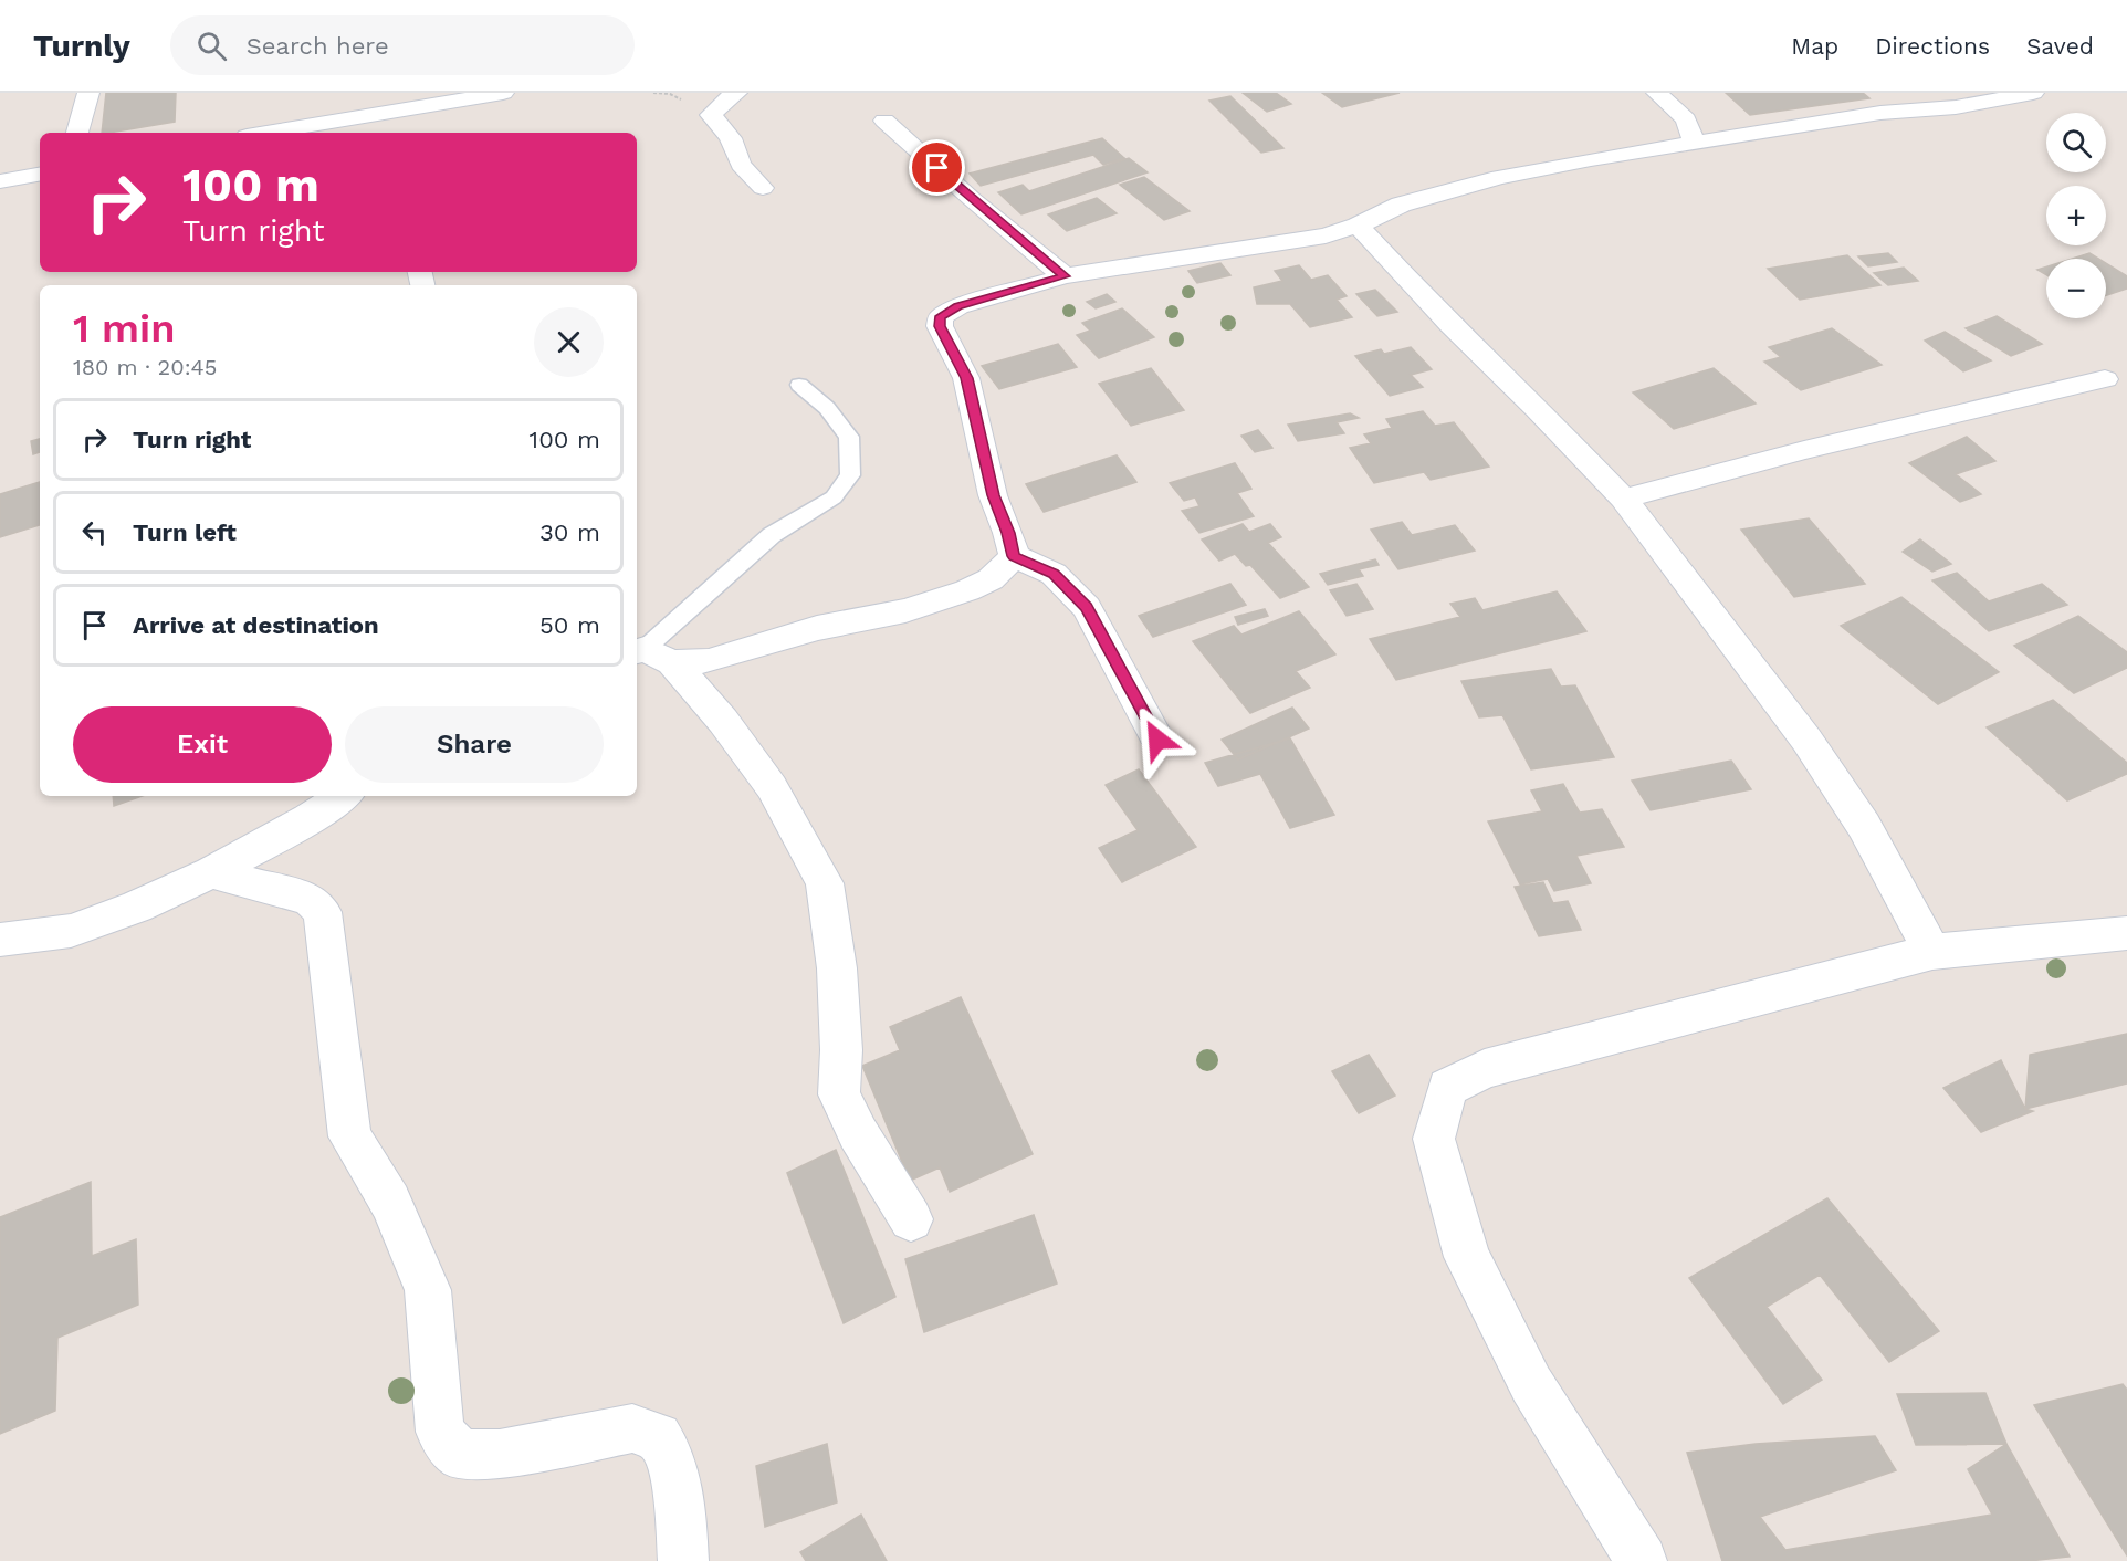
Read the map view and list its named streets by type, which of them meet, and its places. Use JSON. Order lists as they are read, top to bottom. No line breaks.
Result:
{"page":{"header":"Turnly","search":"Search here","nav":["Map","Directions","Saved"],"map_buttons":["+","−"],"turn":["100 m","Turn right"],"heading":["1 min","180 m · 20:45"],"list":[{"name":"Turn right","value":"100 m"},{"name":"Turn left","value":"30 m"},{"name":"Arrive at destination","value":"50 m"}],"buttons":["Exit","Share"]}}
